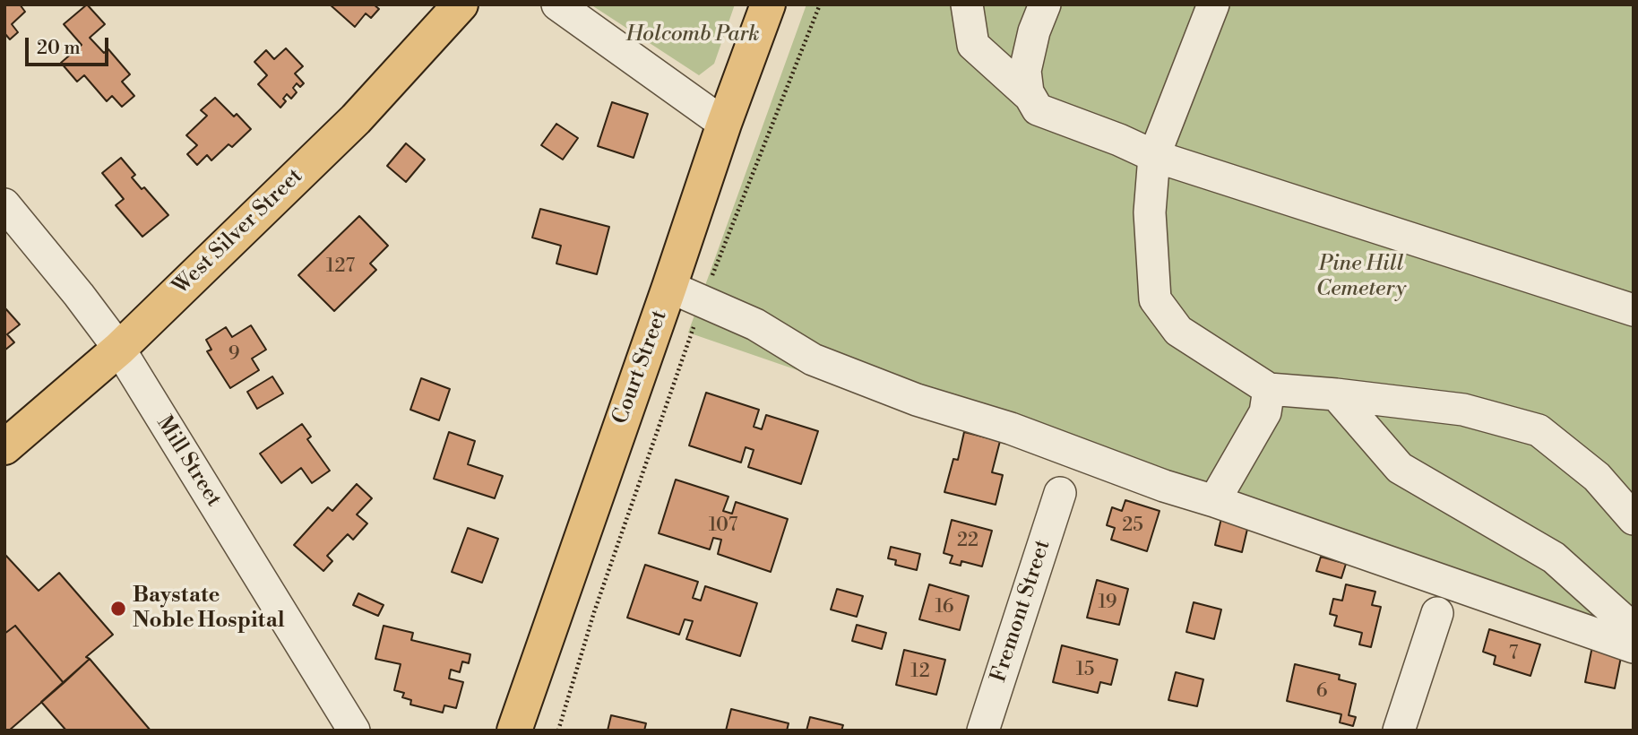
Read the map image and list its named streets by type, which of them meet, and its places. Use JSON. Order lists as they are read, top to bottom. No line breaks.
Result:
{"streets":{"main road":["West Silver Street","Court Street"],"street":["Mill Street","Fremont Street"]},"crossings":[["West Silver Street","Mill Street"]],"parks":["Holcomb Park","Pine Hill Cemetery"],"places":["Baystate Noble Hospital"],"house_numbers":["127","9","107","25","22","19","16","7","15","12","6"],"scale_bar":"20 m"}
